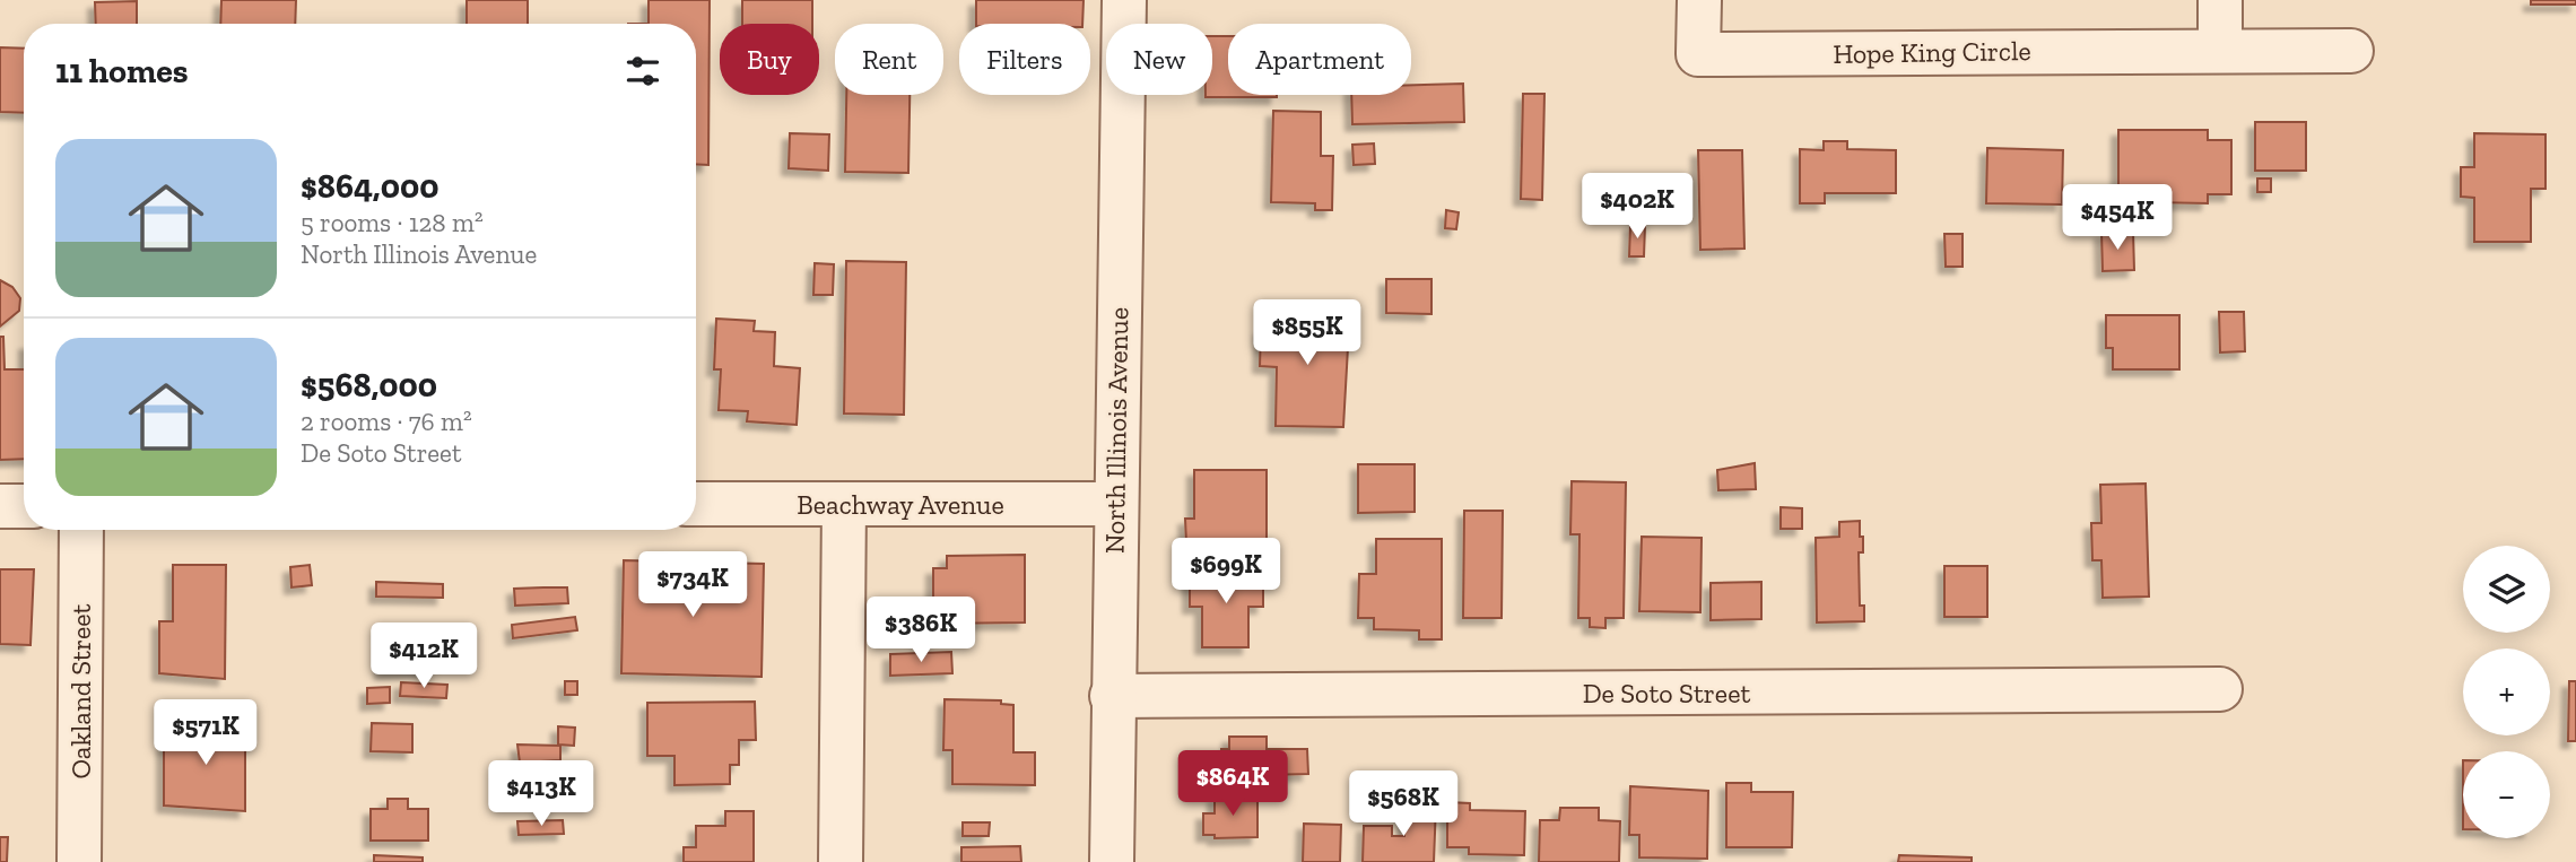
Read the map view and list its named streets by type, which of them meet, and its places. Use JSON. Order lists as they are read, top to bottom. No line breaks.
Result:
{"streets":{"street":["Hope King Circle","North Illinois Avenue","Beachway Avenue","Oakland Street","De Soto Street"]},"crossings":[["North Illinois Avenue","Beachway Avenue"],["North Illinois Avenue","De Soto Street"]],"page":{"chip":["Buy","Rent","Filters","New","Apartment"],"heading":"11 homes","list":[{"name":"$864,000","note":"5 rooms · 128 m² · North Illinois Avenue"},{"name":"$568,000","note":"2 rooms · 76 m² · De Soto Street"}],"price":["$402K","$454K","$855K","$699K","$734K","$386K","$412K","$571K","$864K","$413K","$568K"],"map_buttons":["+","−"]}}
